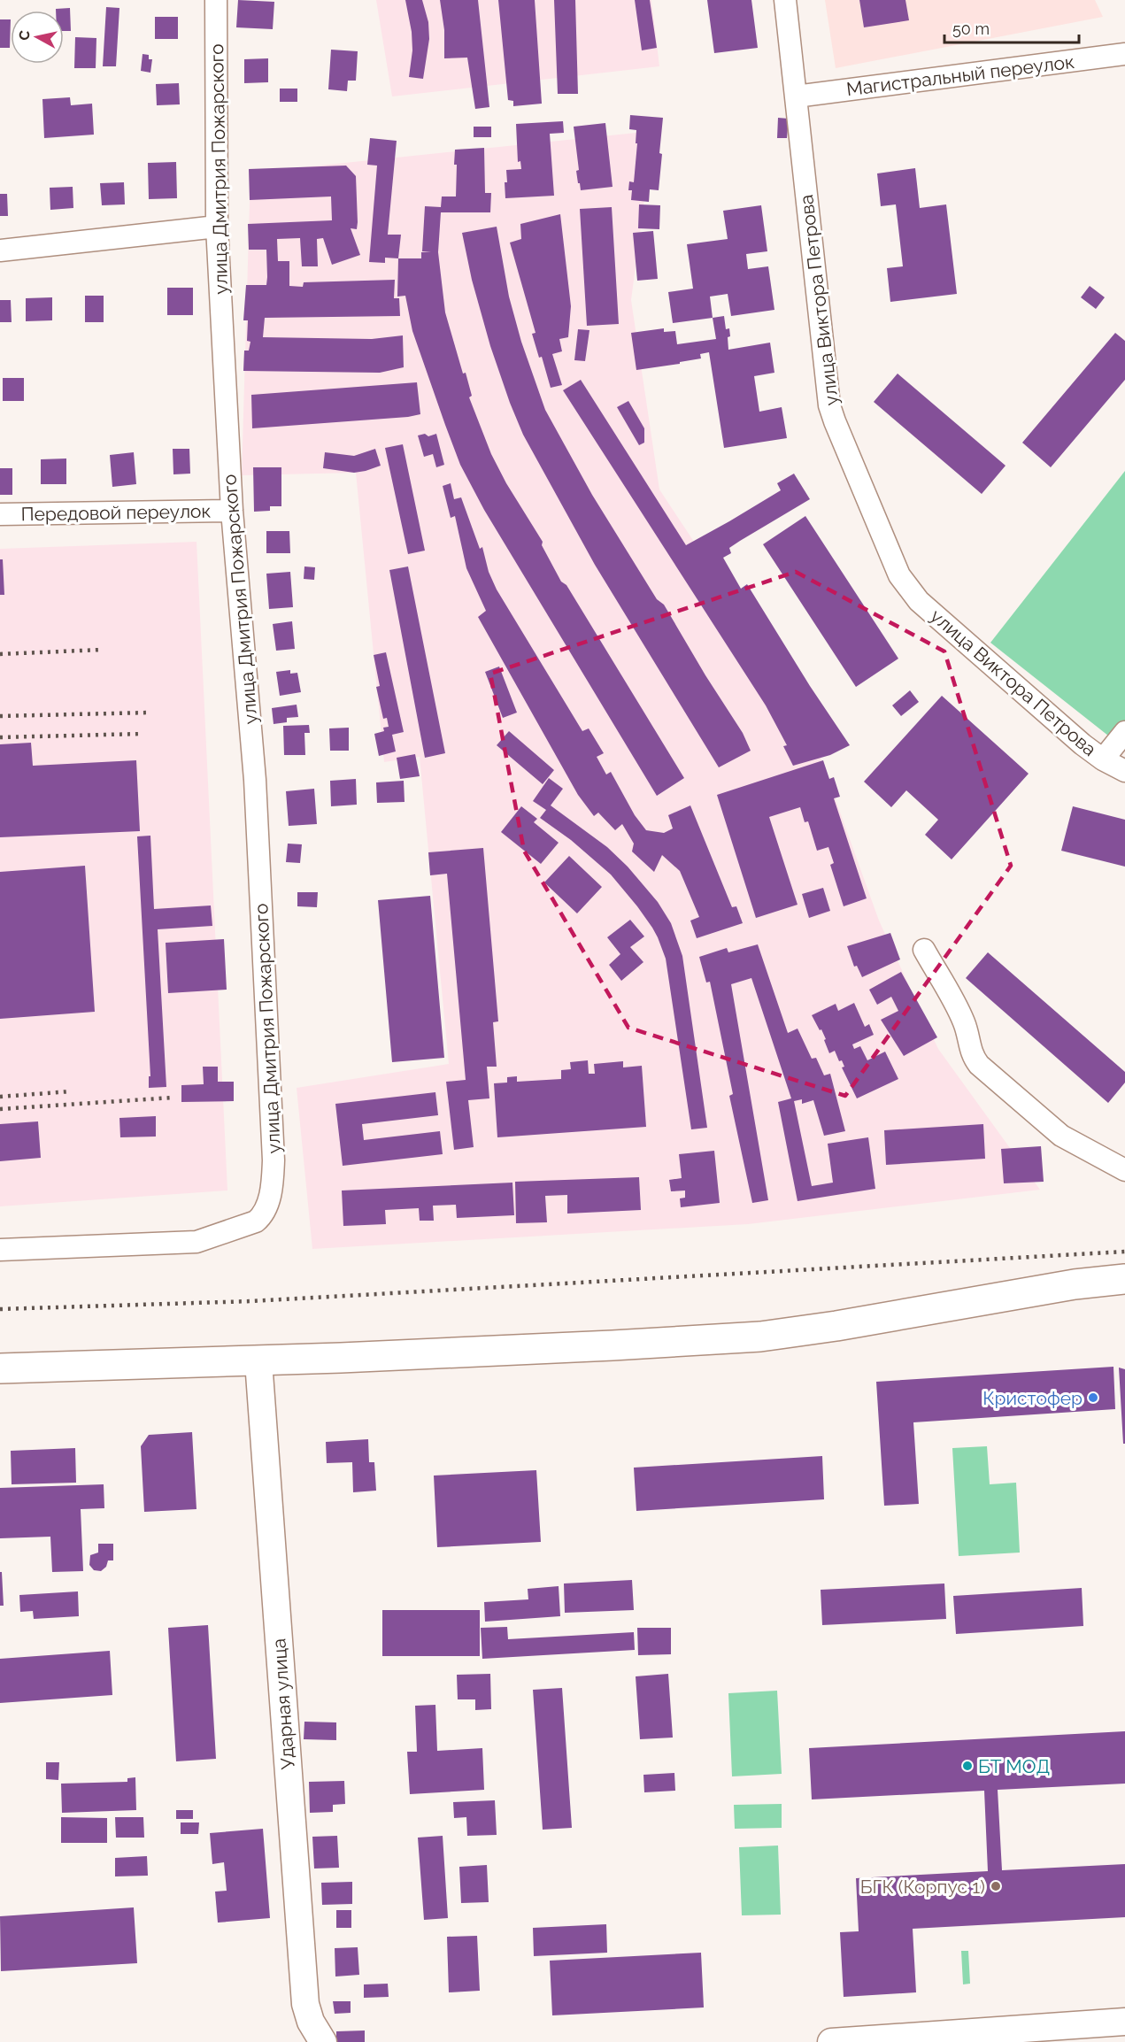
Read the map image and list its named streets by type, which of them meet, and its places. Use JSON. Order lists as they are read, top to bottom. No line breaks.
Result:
{"streets":{"street":["Магистральный переулок","улица Дмитрия Пожарского","улица Виктора Петрова","Передовой переулок","Ударная улица"]},"crossings":[["Магистральный переулок","улица Виктора Петрова"],["улица Дмитрия Пожарского","Передовой переулок"]],"places":["Кристофер","БТ МОД","БГК (Корпус 1)"],"scale_bar":"50 m","north":"left"}
